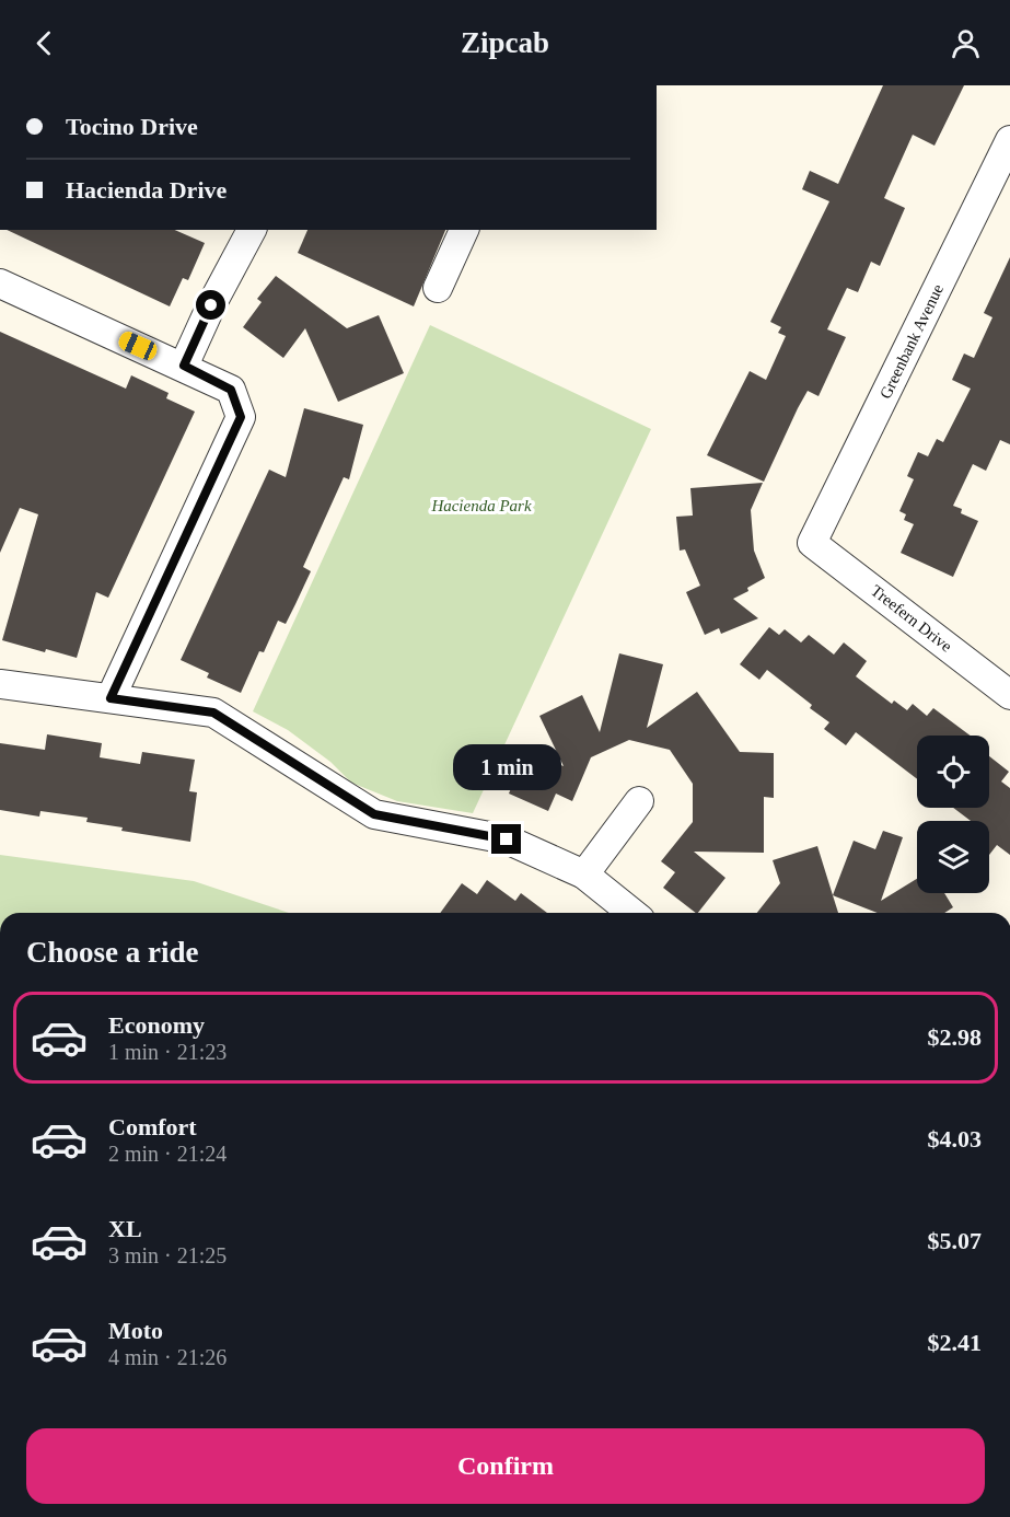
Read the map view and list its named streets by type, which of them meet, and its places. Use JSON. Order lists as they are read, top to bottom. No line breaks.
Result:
{"streets":{"street":["Greenbank Avenue","Treefern Drive"]},"crossings":[["Greenbank Avenue","Treefern Drive"]],"parks":["Hacienda Park"],"page":{"header":"Zipcab","banner":["Tocino Drive","Hacienda Drive"],"bubble":"1 min","heading":"Choose a ride","list":[{"name":"Economy","note":"1 min · 21:23","value":"$2.98"},{"name":"Comfort","note":"2 min · 21:24","value":"$4.03"},{"name":"XL","note":"3 min · 21:25","value":"$5.07"},{"name":"Moto","note":"4 min · 21:26","value":"$2.41"}],"buttons":"Confirm"}}
